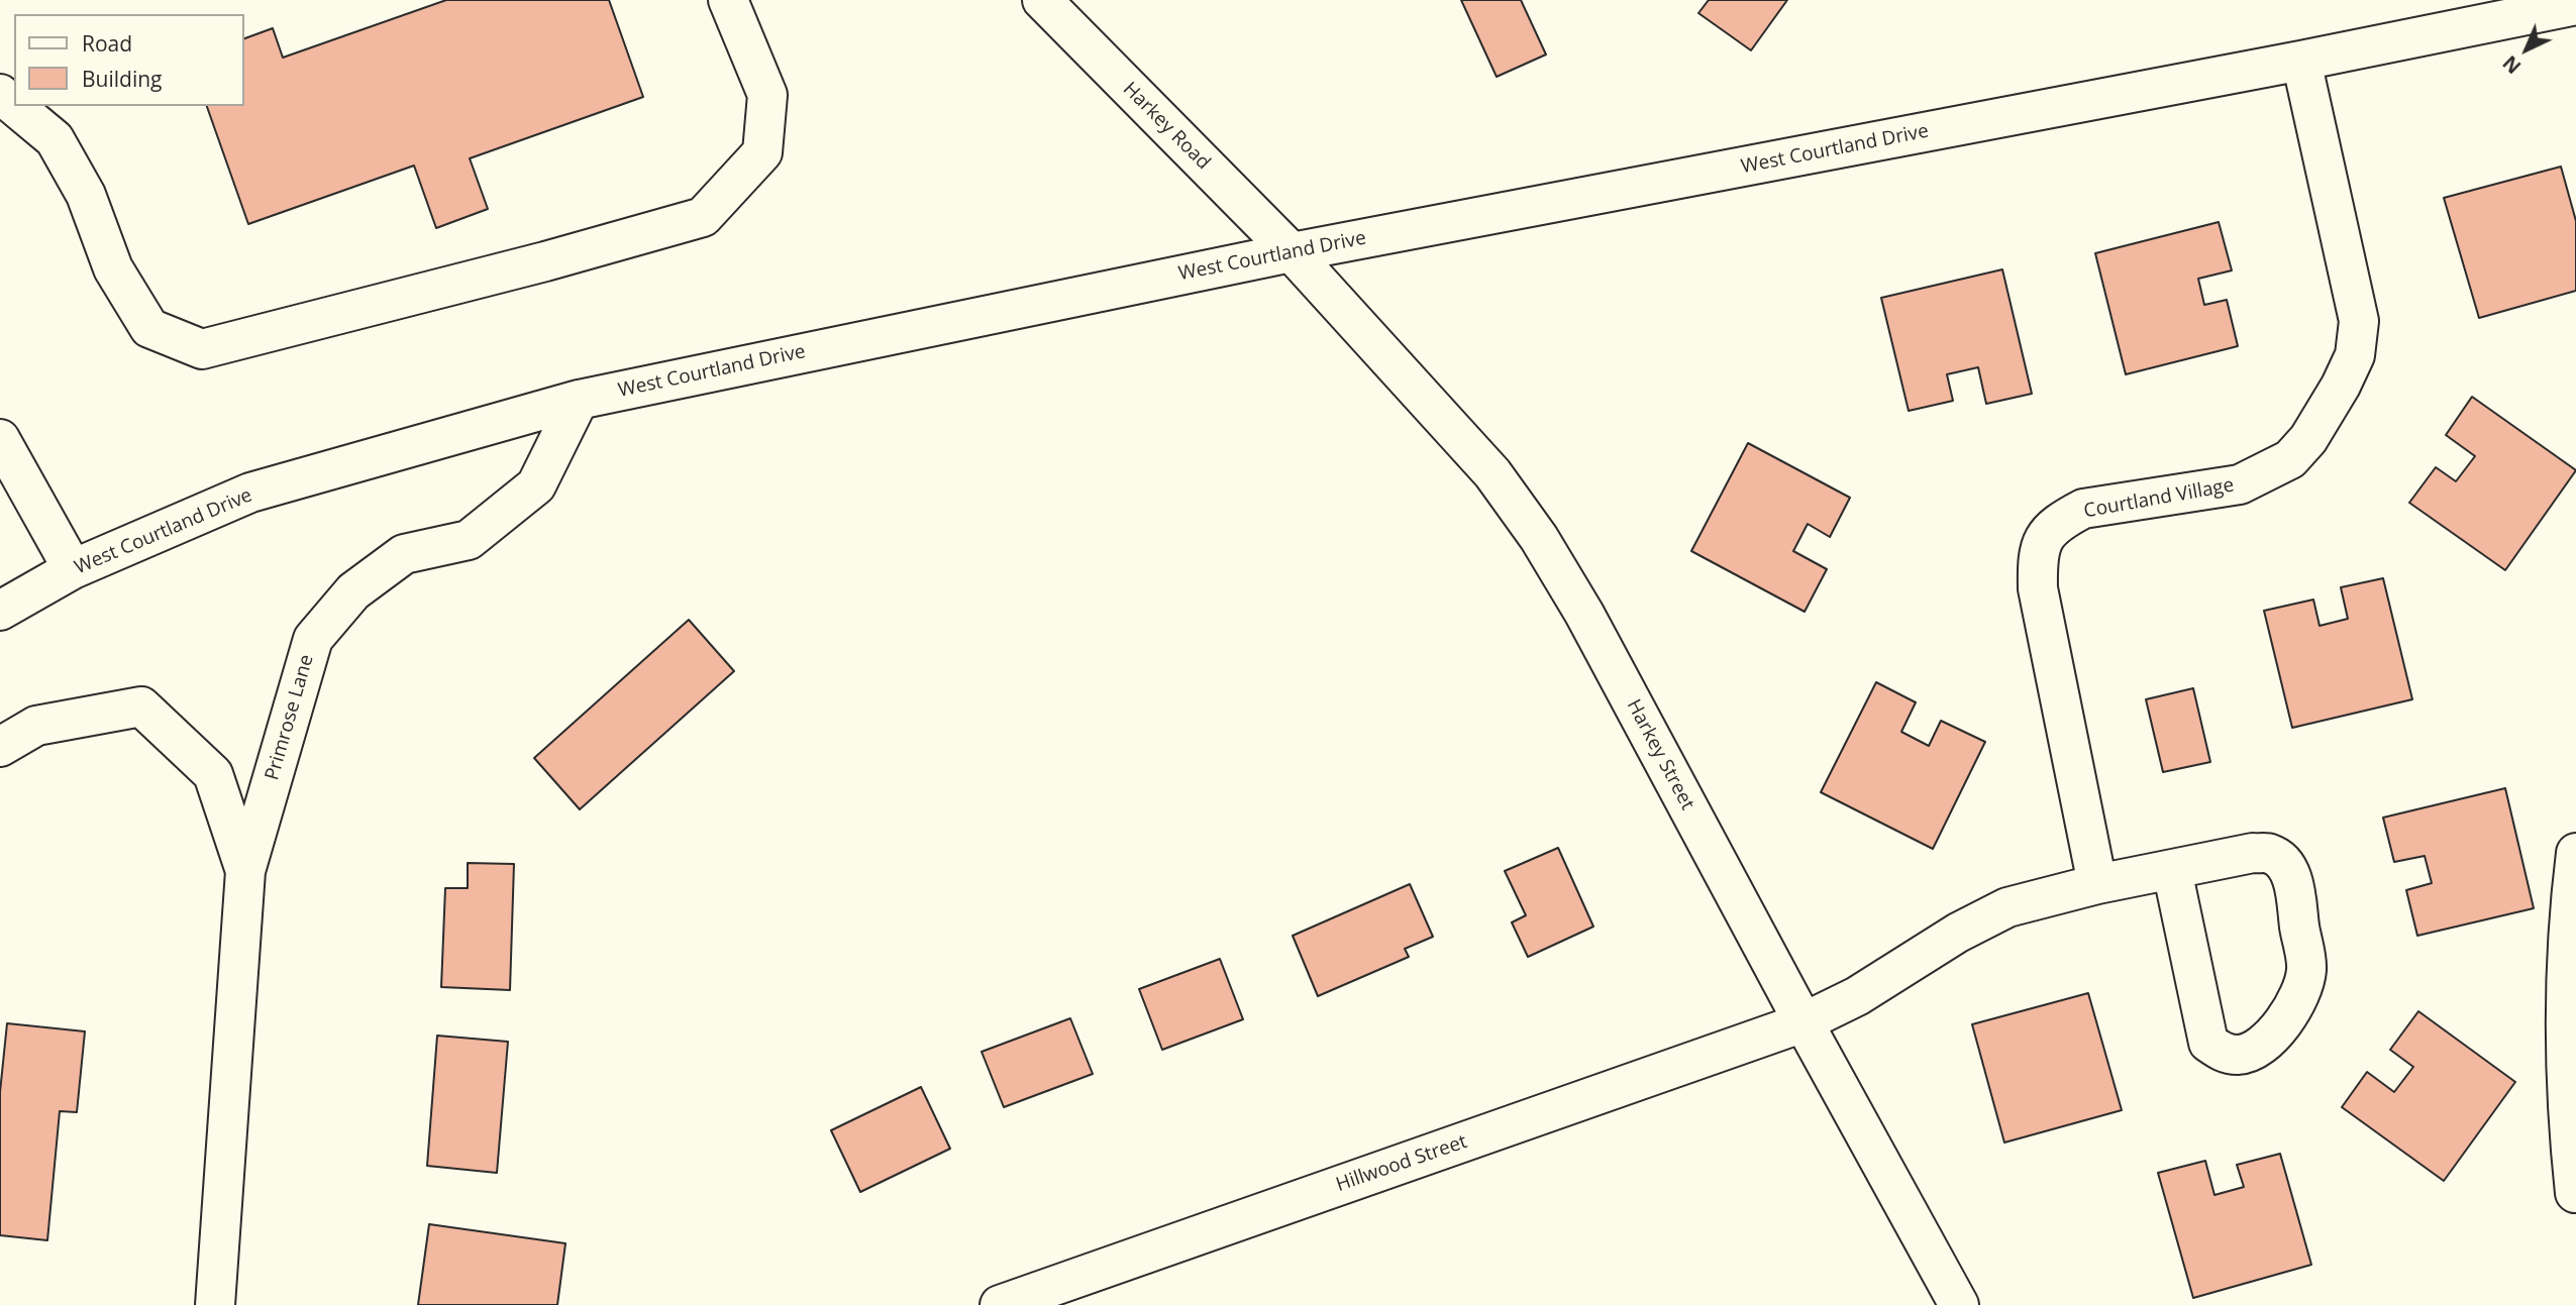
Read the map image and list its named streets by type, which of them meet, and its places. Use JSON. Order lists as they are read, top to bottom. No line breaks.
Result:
{"streets":{"street":["Harkey Road","West Courtland Drive","Courtland Village","Primrose Lane","Harkey Street","Hillwood Street"]},"crossings":[["Harkey Road","West Courtland Drive"],["Harkey Road","Harkey Street"],["West Courtland Drive","Courtland Village"],["West Courtland Drive","Primrose Lane"],["West Courtland Drive","Harkey Street"],["Harkey Street","Hillwood Street"]],"legend":["Road","Building"],"north":"bottom left"}
